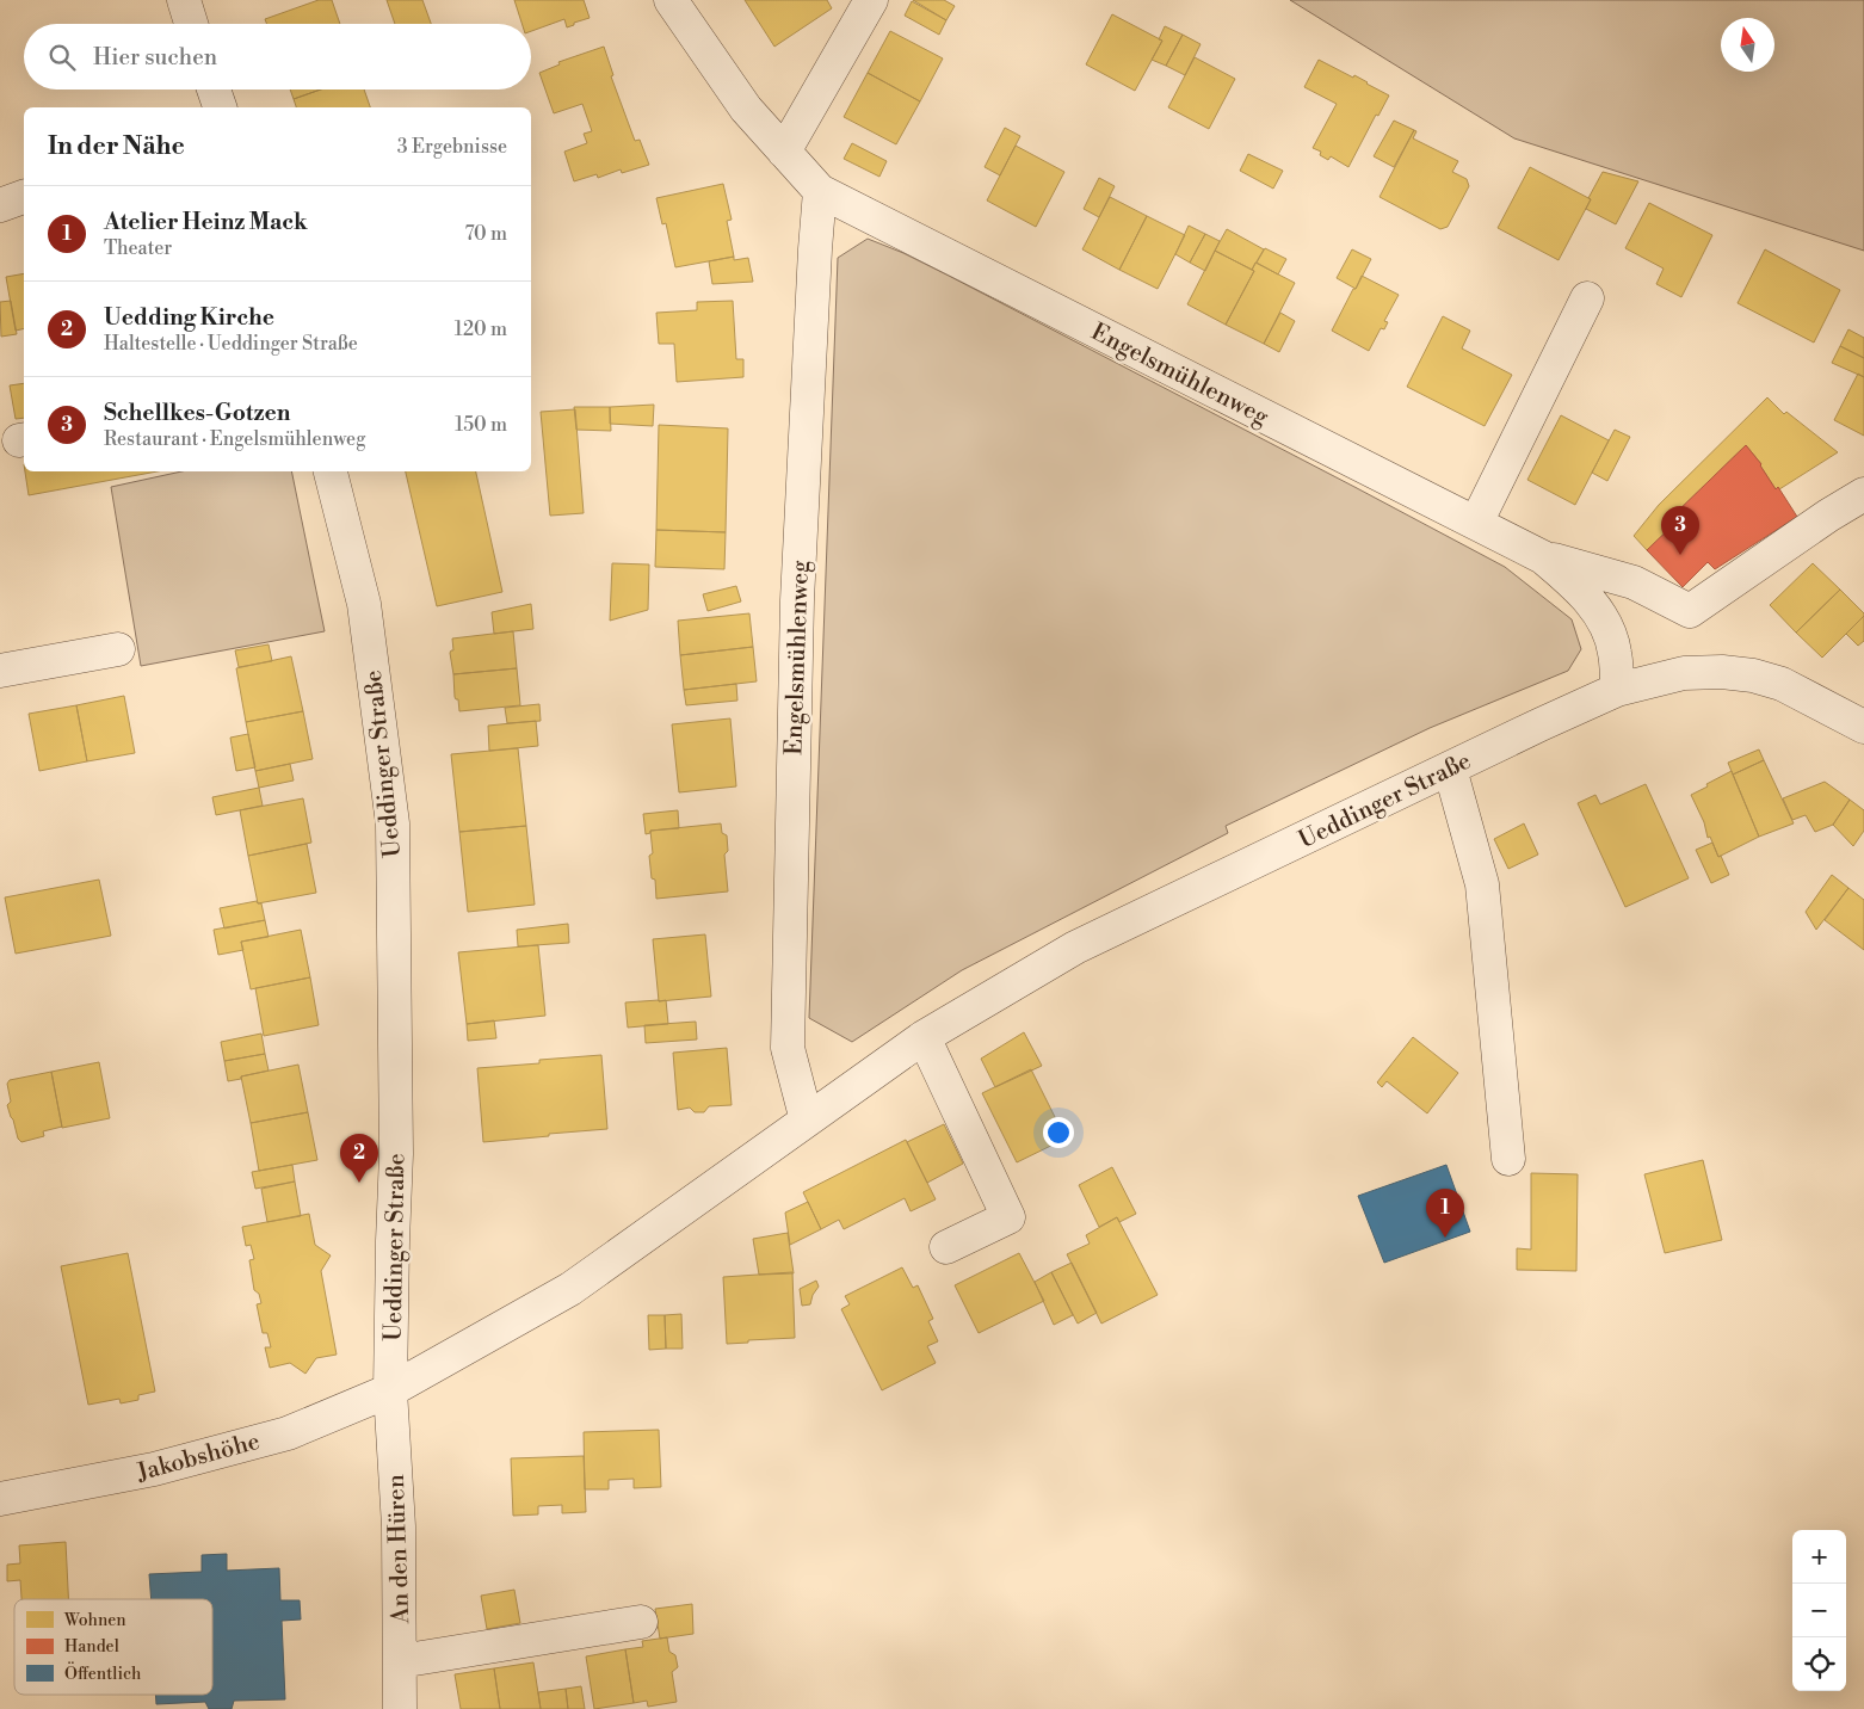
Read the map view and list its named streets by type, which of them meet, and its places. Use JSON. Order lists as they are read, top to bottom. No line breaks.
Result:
{"streets":{"street":["Engelsmühlenweg","Ueddinger Straße","Jakobshöhe","An den Hüren"]},"crossings":[["Engelsmühlenweg","Ueddinger Straße"],["Ueddinger Straße","Jakobshöhe"],["Ueddinger Straße","An den Hüren"],["Jakobshöhe","An den Hüren"]],"legend":["Wohnen","Handel","Öffentlich"],"north":"top","page":{"search":"Hier suchen","heading":["In der Nähe","3 Ergebnisse"],"list":[{"mark":"1","name":"Atelier Heinz Mack","note":"Theater","value":"70 m"},{"mark":"2","name":"Uedding Kirche","note":"Haltestelle · Ueddinger Straße","value":"120 m"},{"mark":"3","name":"Schellkes-Gotzen","note":"Restaurant · Engelsmühlenweg","value":"150 m"}],"pins":["3","2","1"],"map_buttons":["+","−"]}}
